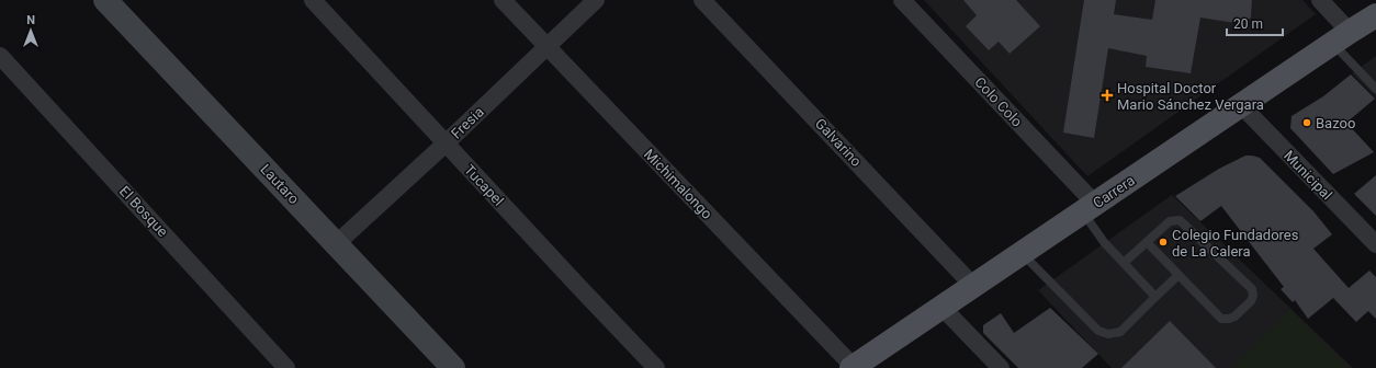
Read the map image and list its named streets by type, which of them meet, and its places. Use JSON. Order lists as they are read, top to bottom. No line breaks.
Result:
{"streets":{"main road":["Carrera"],"street":["Colo Colo","Fresia","Galvarino","Municipal","Lautaro","Michimalongo","Tucapel","El Bosque"]},"crossings":[["Colo Colo","Carrera"],["Fresia","Lautaro"],["Fresia","Michimalongo"],["Fresia","Tucapel"],["Galvarino","Carrera"],["Municipal","Carrera"],["Michimalongo","Carrera"]],"places":{"health":["Hospital Doctor Mario Sánchez Vergara"],"other":["Bazoo","Colegio Fundadores de La Calera"]},"scale_bar":"20 m","north":"top"}
